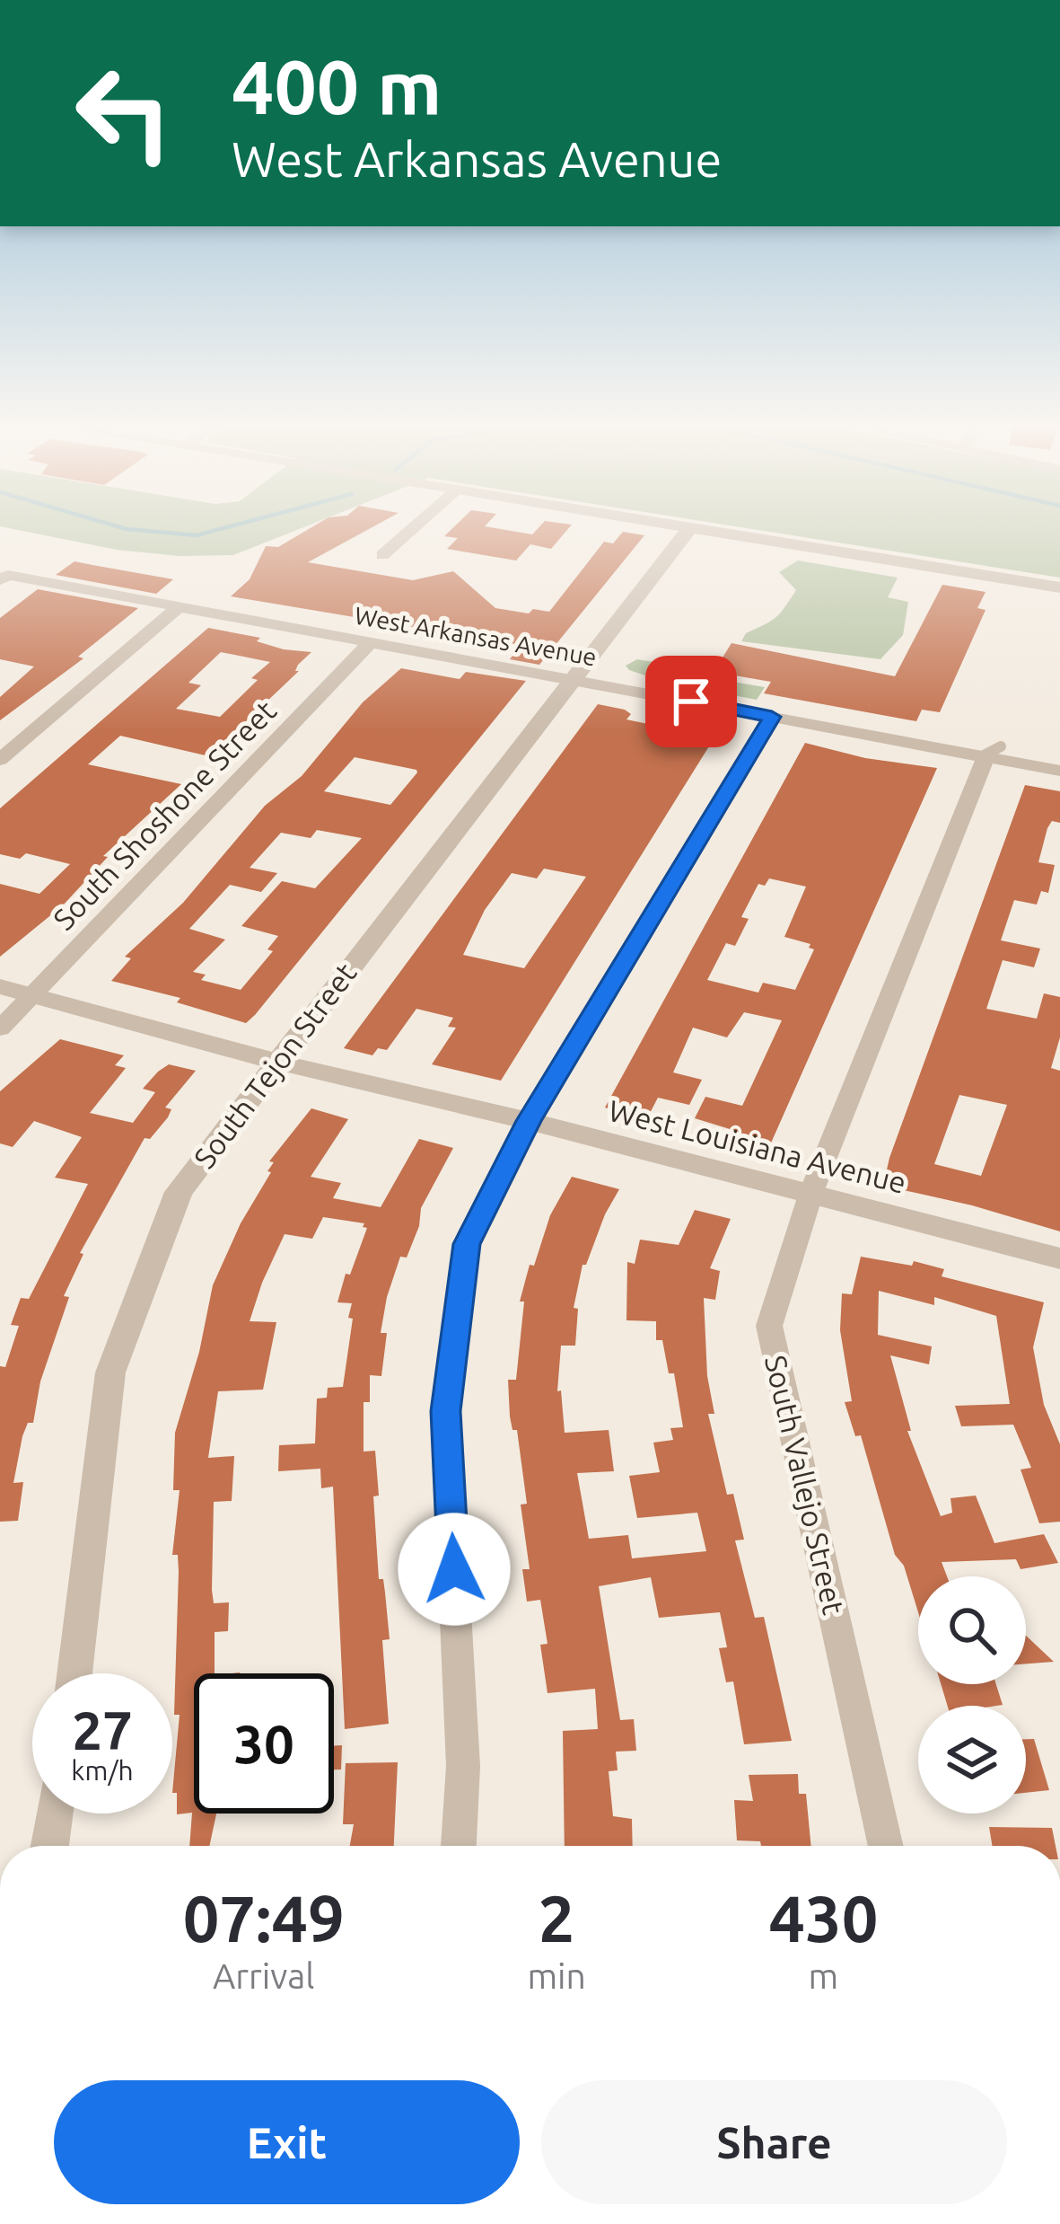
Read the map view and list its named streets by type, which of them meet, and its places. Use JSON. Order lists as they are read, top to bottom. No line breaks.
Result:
{"streets":{"street":["West Arkansas Avenue","South Shoshone Street","South Tejon Street","West Louisiana Avenue","South Vallejo Street"]},"crossings":[["West Arkansas Avenue","South Shoshone Street"],["West Arkansas Avenue","South Tejon Street"],["West Arkansas Avenue","South Vallejo Street"],["South Shoshone Street","West Louisiana Avenue"],["South Tejon Street","West Louisiana Avenue"],["West Louisiana Avenue","South Vallejo Street"]],"page":{"turn":["400 m","West Arkansas Avenue"],"speed":"27 km/h","limit":"30","eta":["07:49","Arrival","2","min","430","m"],"buttons":["Exit","Share"]}}
